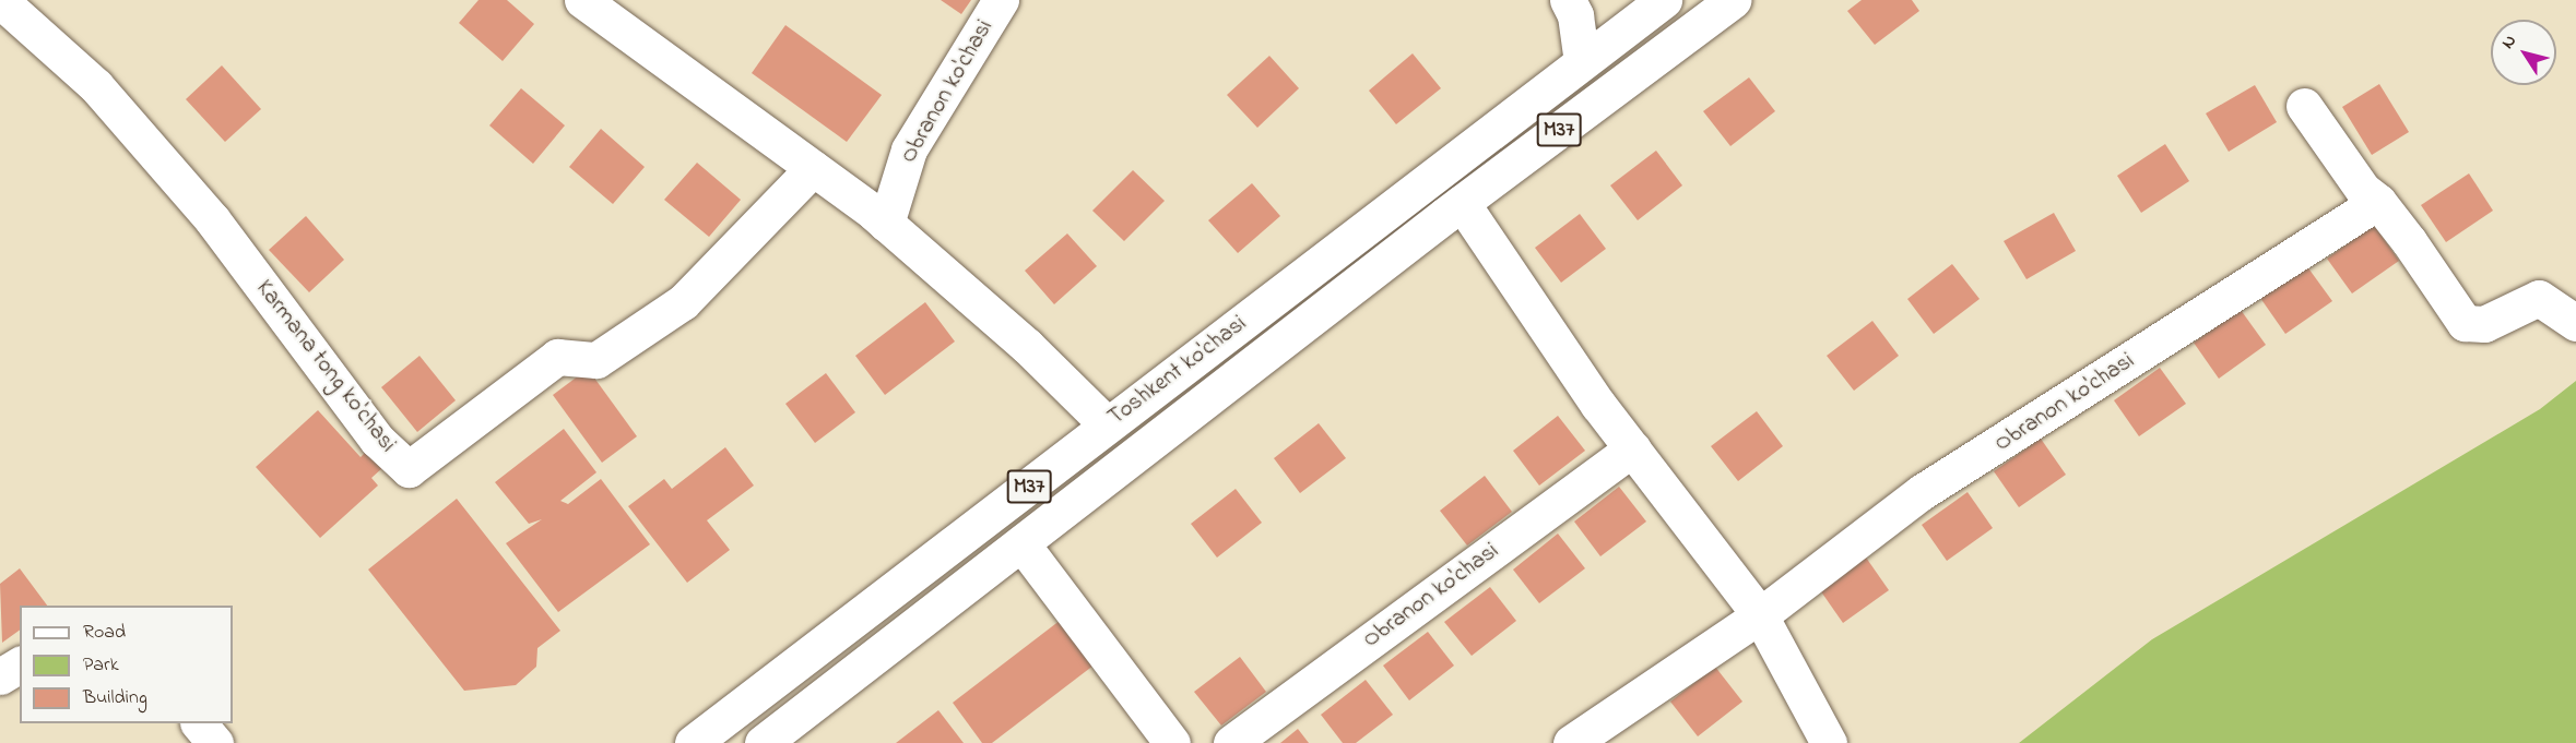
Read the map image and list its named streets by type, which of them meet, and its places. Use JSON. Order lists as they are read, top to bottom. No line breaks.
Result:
{"streets":{"main road":["Obranon ko'chasi","M37","Karmana tong ko'chasi","Toshkent ko'chasi"]},"legend":["Road","Park","Building"],"north":"top left"}
